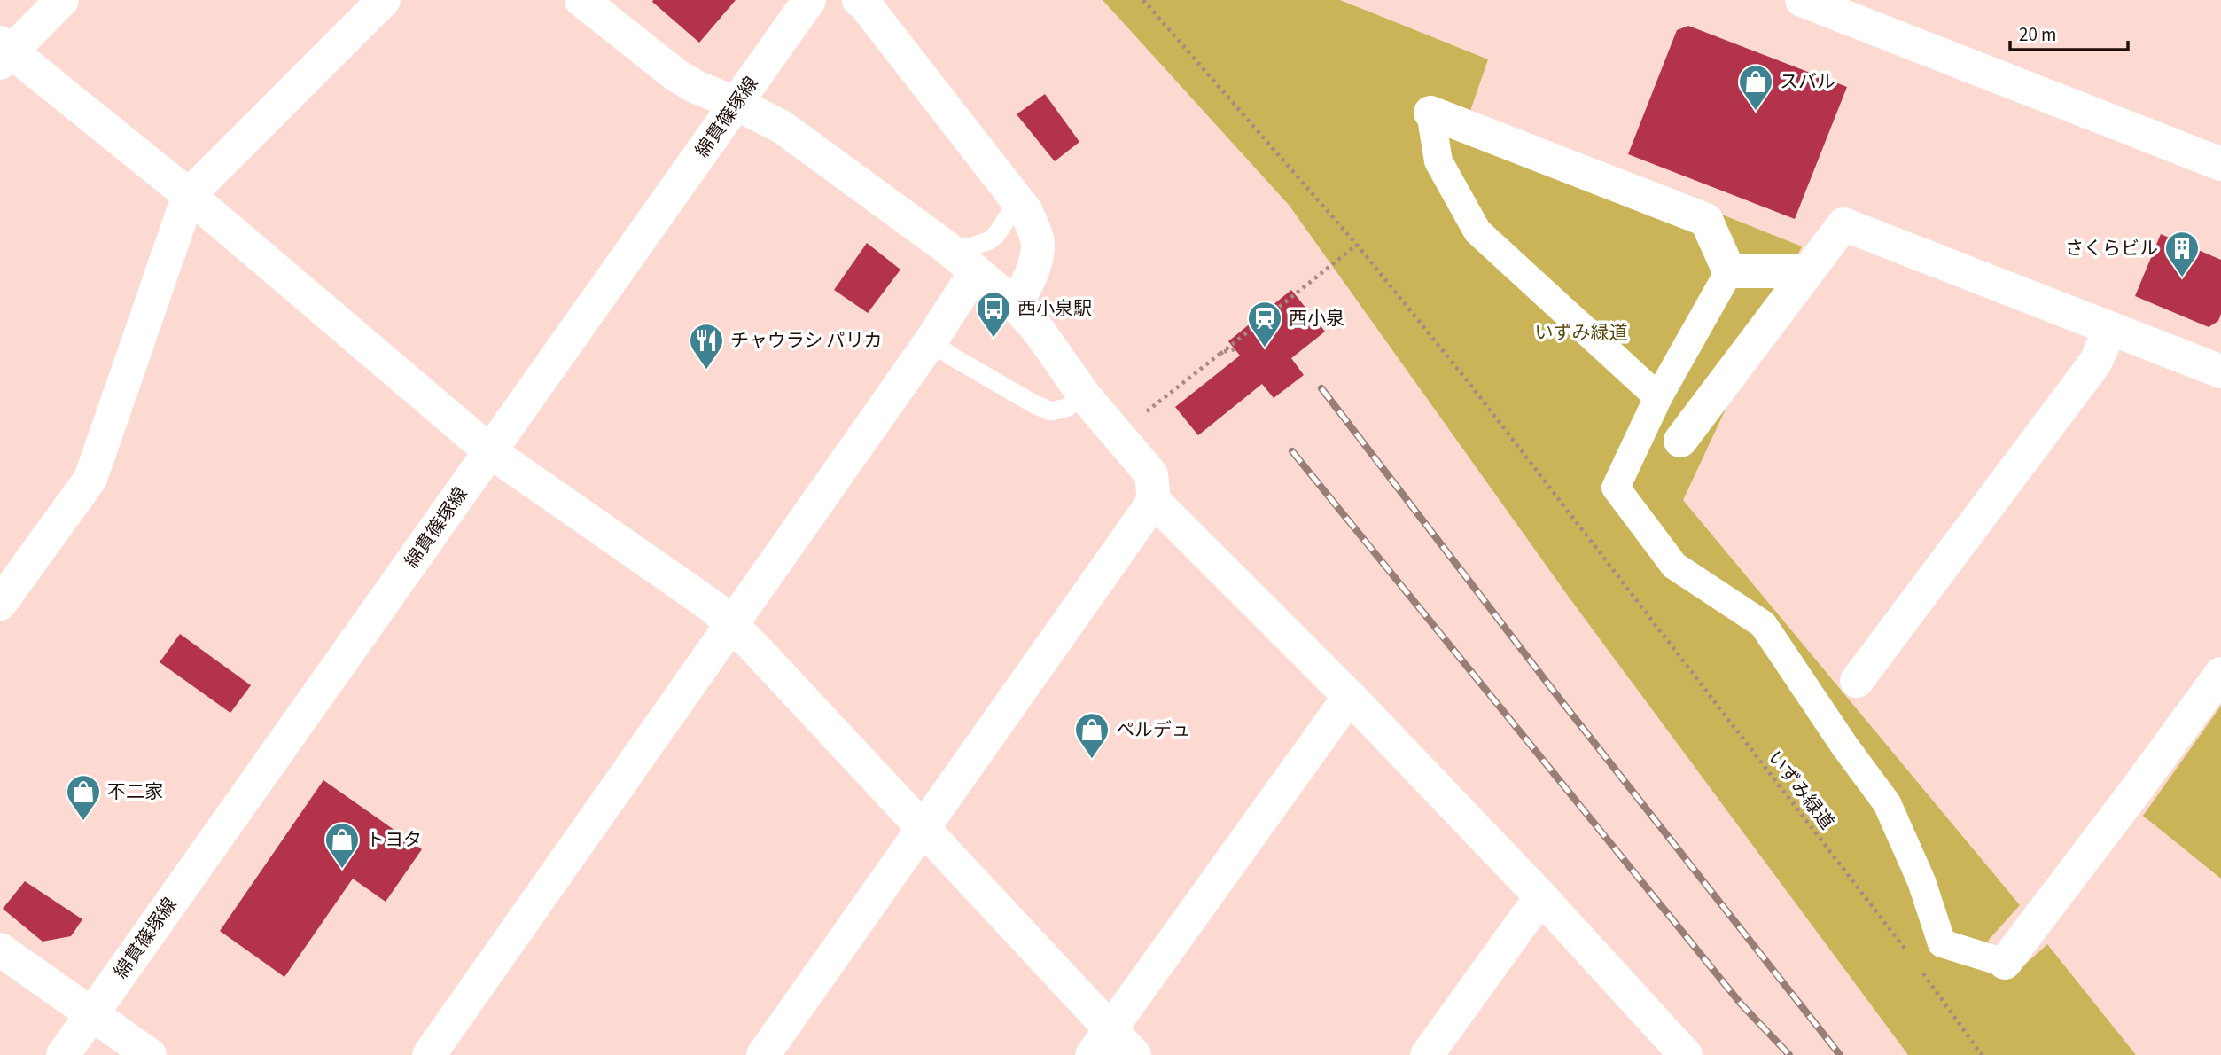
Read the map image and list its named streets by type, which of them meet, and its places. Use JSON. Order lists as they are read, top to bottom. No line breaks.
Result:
{"streets":{"street":["綿貫篠塚線"],"path":["いずみ緑道"]},"parks":["いずみ緑道"],"places":{"shop":["スバル","ペルデュ","不二家","トヨタ"],"building":["さくらビル"],"bus stop":["西小泉駅"],"station":["西小泉"],"restaurant":["チャウラシ パリカ"]},"scale_bar":"20 m"}
